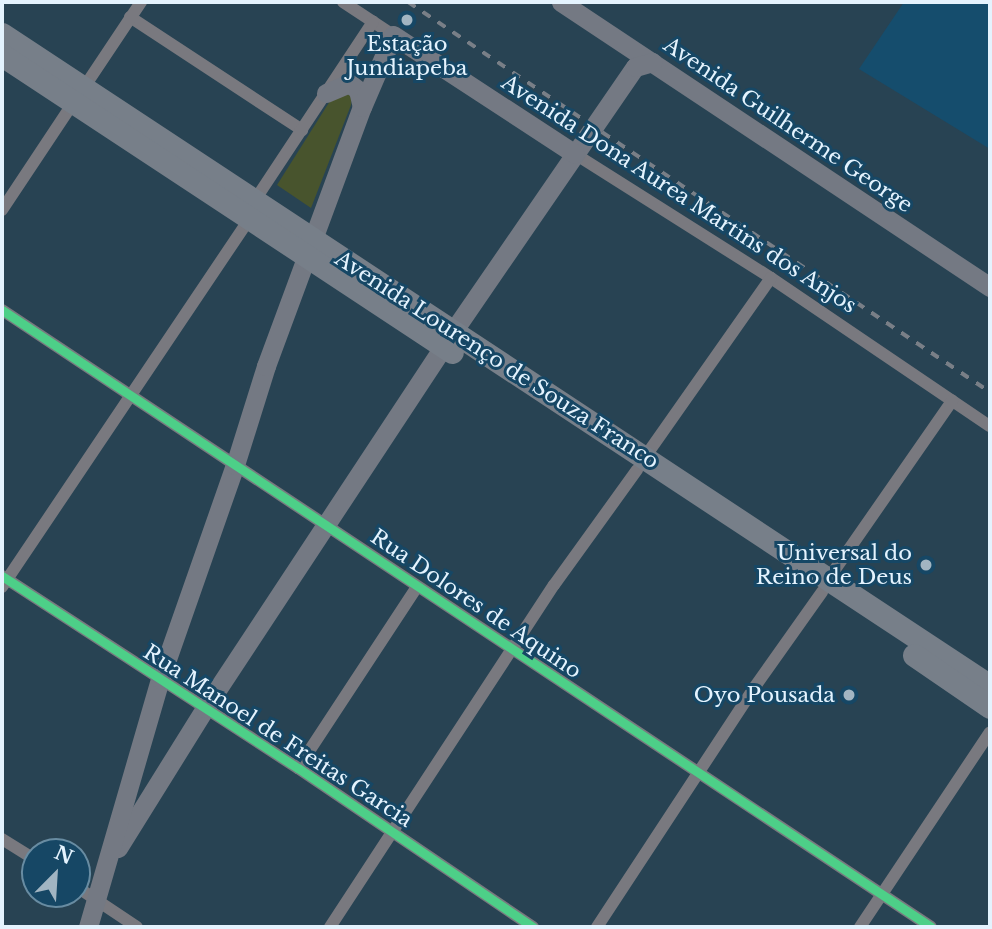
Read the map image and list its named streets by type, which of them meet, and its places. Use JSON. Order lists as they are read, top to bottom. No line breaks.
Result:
{"streets":{"highway":["Avenida Lourenço de Souza Franco"],"main road":["Avenida Guilherme George","Avenida Dona Aurea Martins dos Anjos"],"street":["Rua Dolores de Aquino","Rua Manoel de Freitas Garcia"]},"places":["Estação Jundiapeba","Universal do Reino de Deus","Oyo Pousada"],"north":"top right"}
